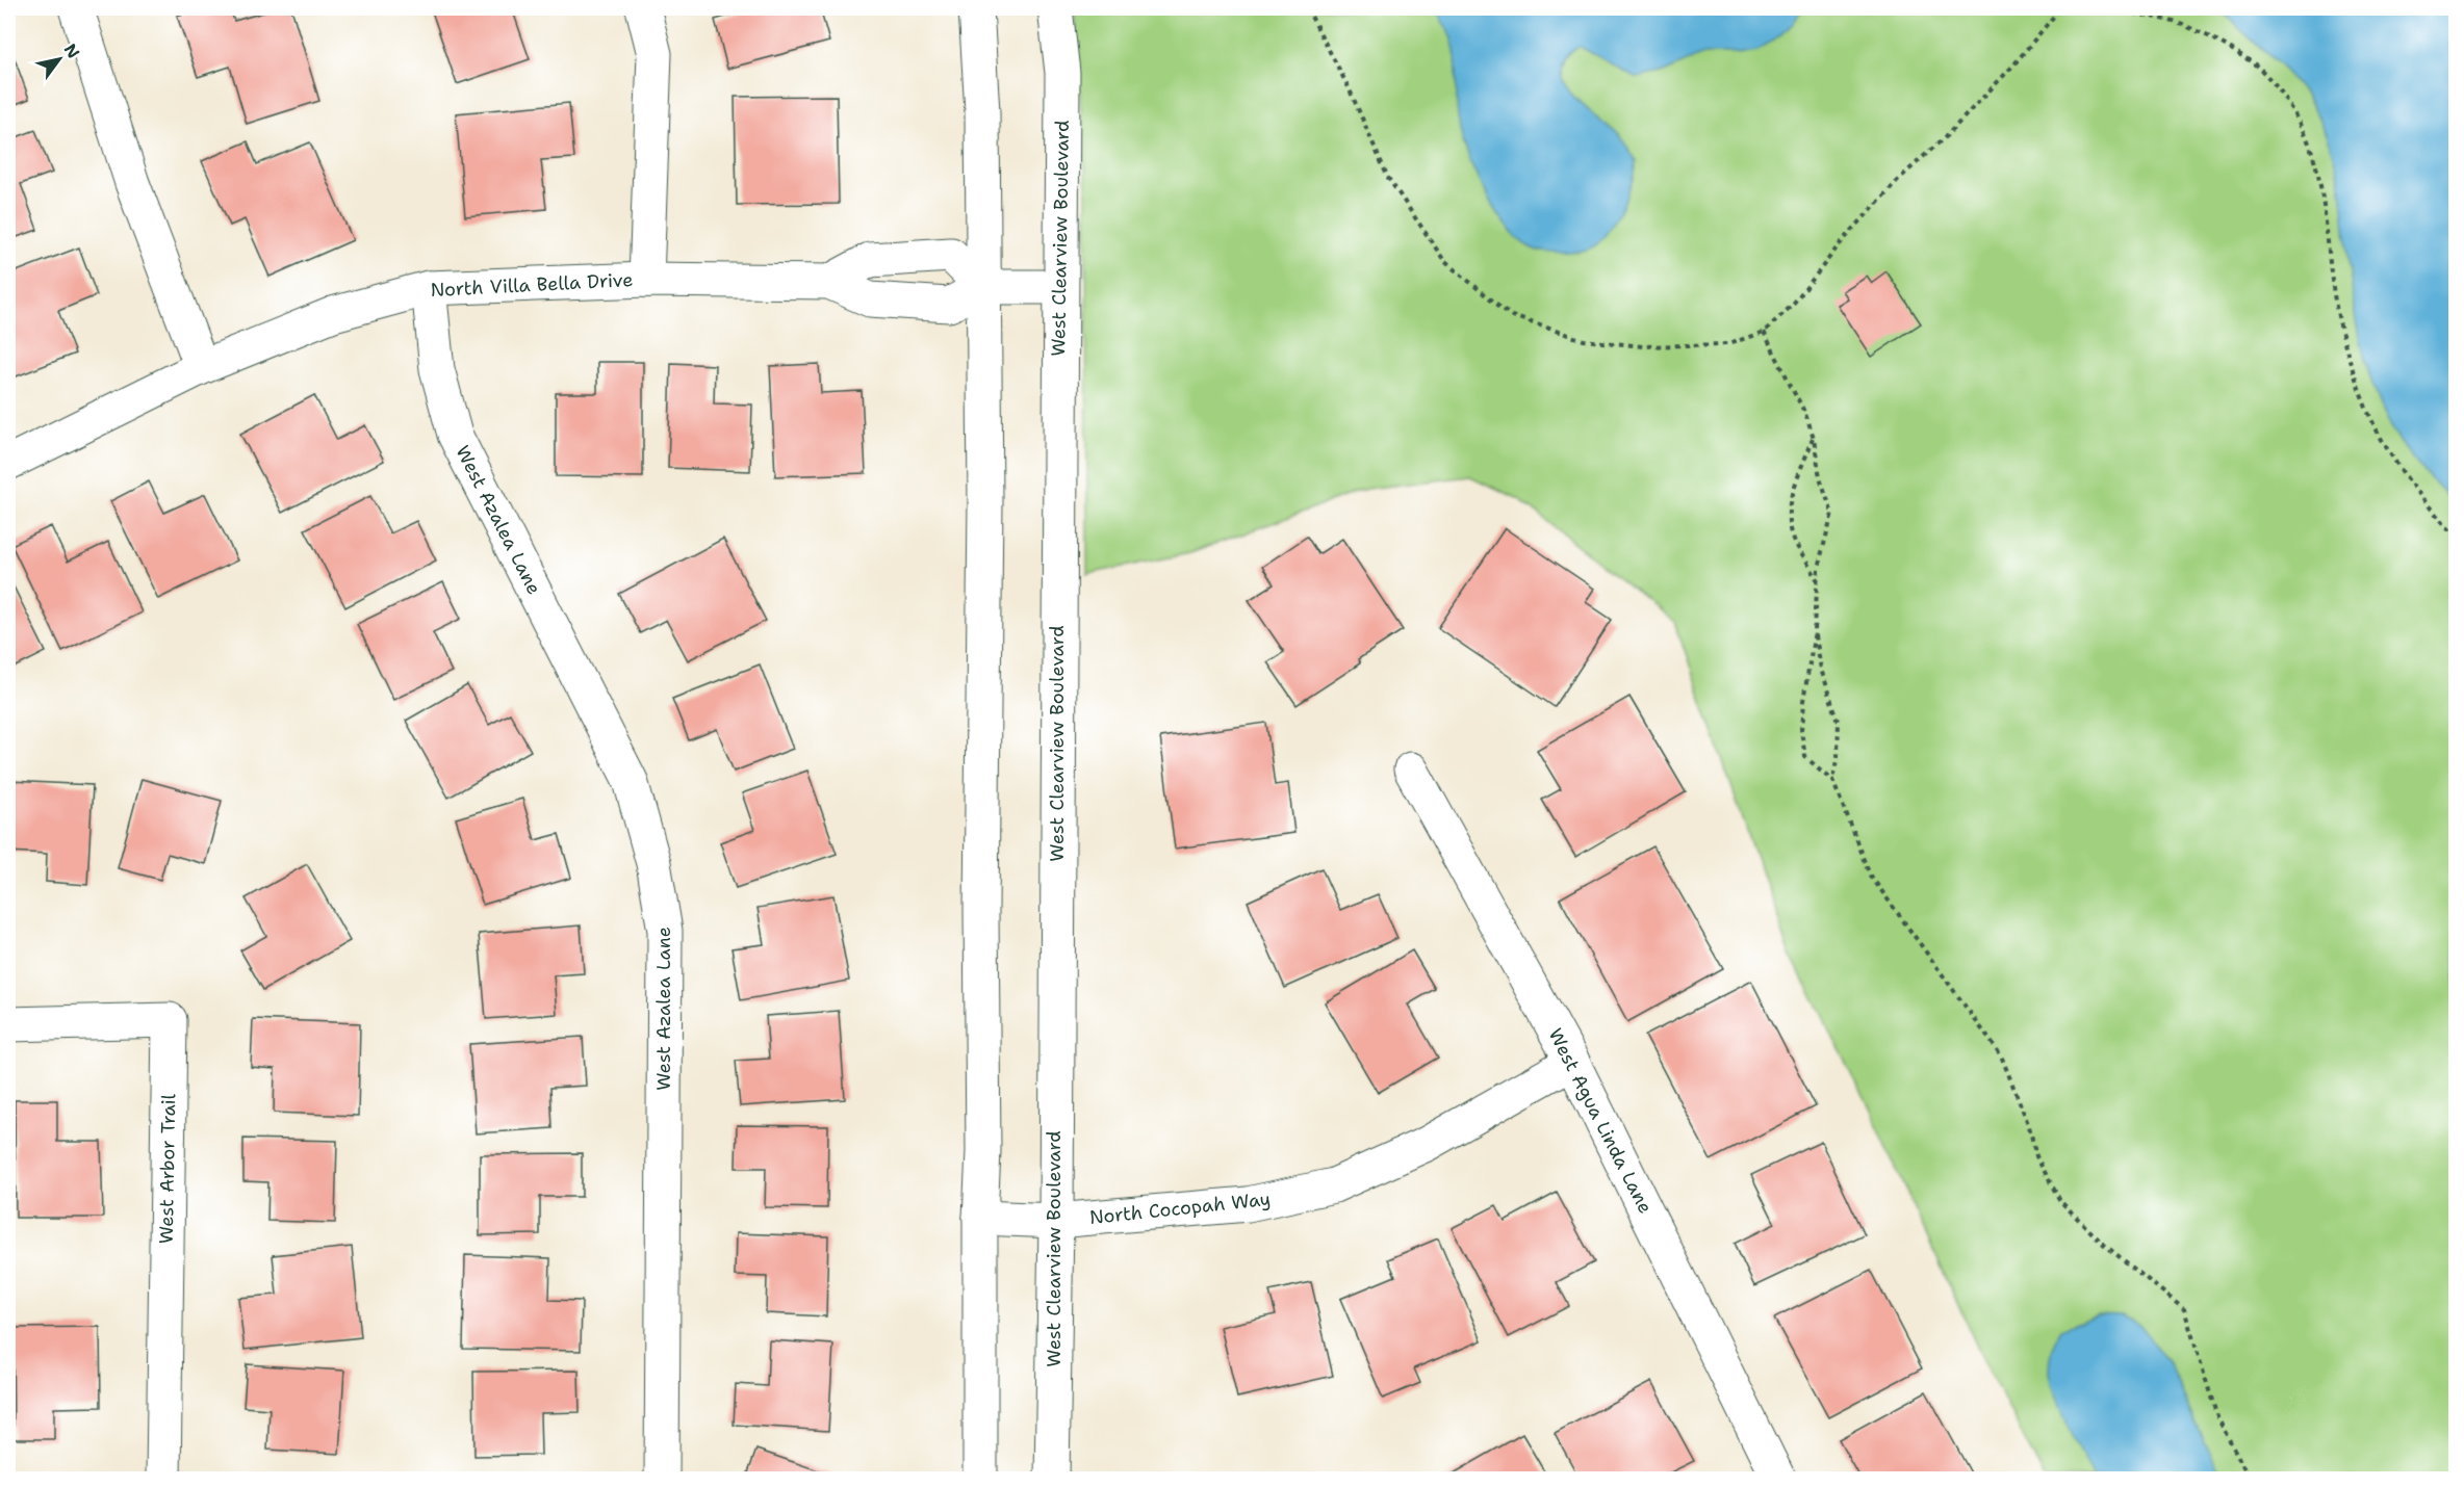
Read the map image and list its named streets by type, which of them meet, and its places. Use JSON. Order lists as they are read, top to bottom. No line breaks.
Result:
{"streets":{"street":["West Clearview Boulevard","North Villa Bella Drive","West Azalea Lane","West Agua Linda Lane","West Arbor Trail","North Cocopah Way"]},"crossings":[["West Clearview Boulevard","North Villa Bella Drive"],["West Clearview Boulevard","North Cocopah Way"],["North Villa Bella Drive","West Azalea Lane"],["West Agua Linda Lane","North Cocopah Way"]],"north":"top right"}
